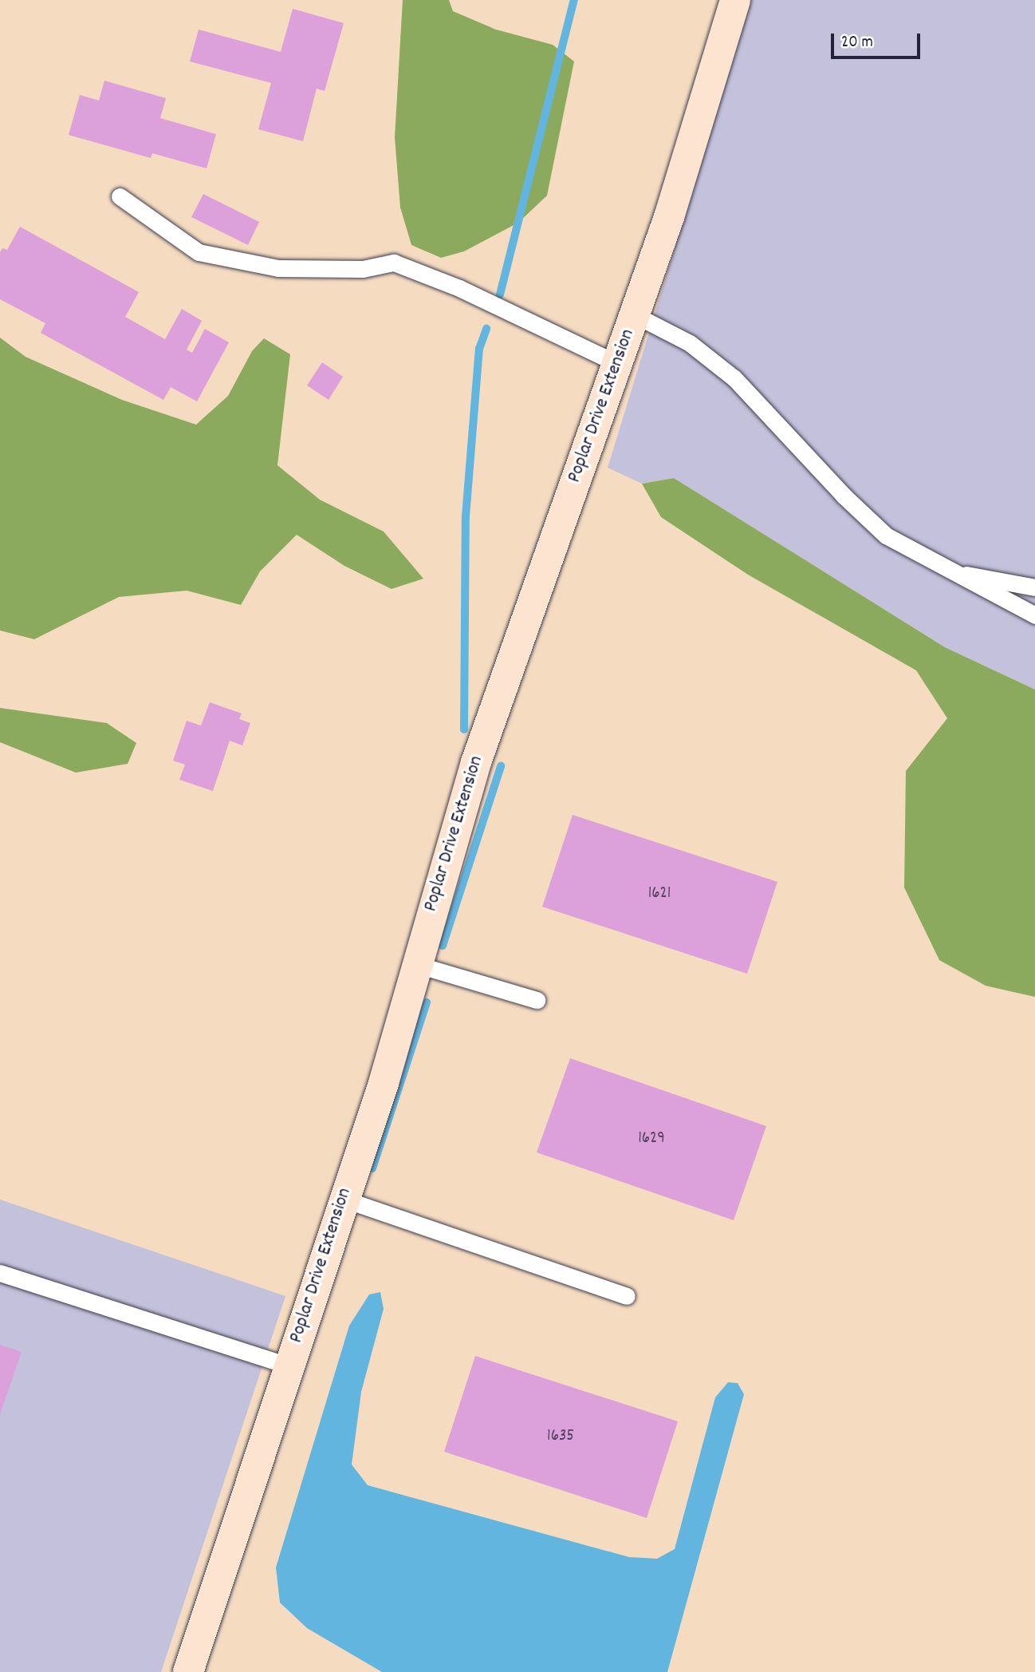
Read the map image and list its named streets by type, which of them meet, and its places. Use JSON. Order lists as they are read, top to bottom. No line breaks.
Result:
{"streets":{"street":["Poplar Drive Extension"]},"house_numbers":["1621","1629","1635"],"scale_bar":"20 m"}
